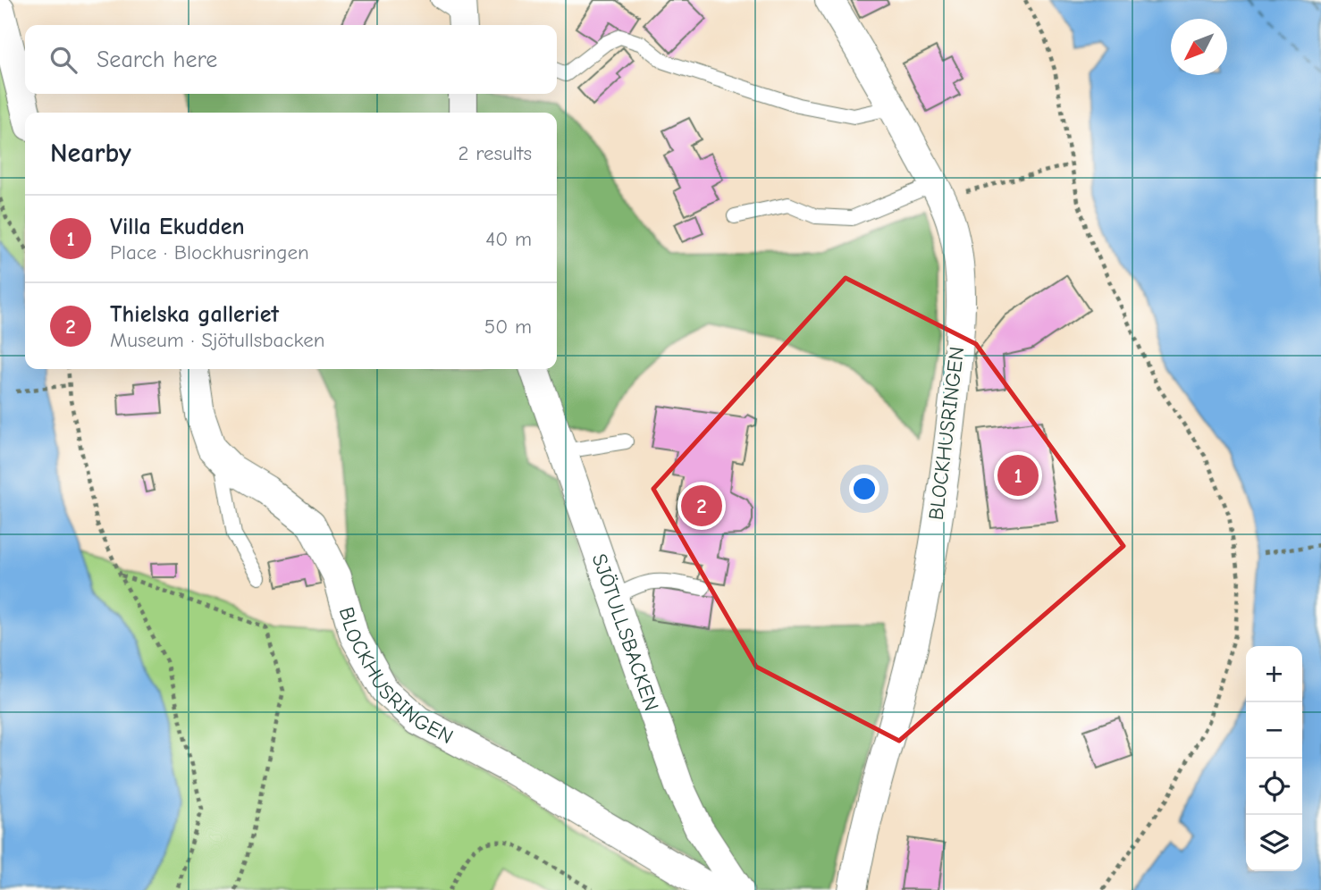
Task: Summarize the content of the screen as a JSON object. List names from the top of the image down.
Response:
{
  "streets": {
    "street": ["BLOCKHUSRINGEN", "SJÖTULLSBACKEN"]
  },
  "north": "bottom left",
  "page": {
    "search": "Search here",
    "heading": ["Nearby", "2 results"],
    "list": [
      {
        "mark": "1",
        "name": "Villa Ekudden",
        "note": "Place · Blockhusringen",
        "value": "40 m"
      },
      {
        "mark": "2",
        "name": "Thielska galleriet",
        "note": "Museum · Sjötullsbacken",
        "value": "50 m"
      }
    ],
    "pins": ["1", "2"],
    "map_buttons": ["+", "−"]
  }
}
